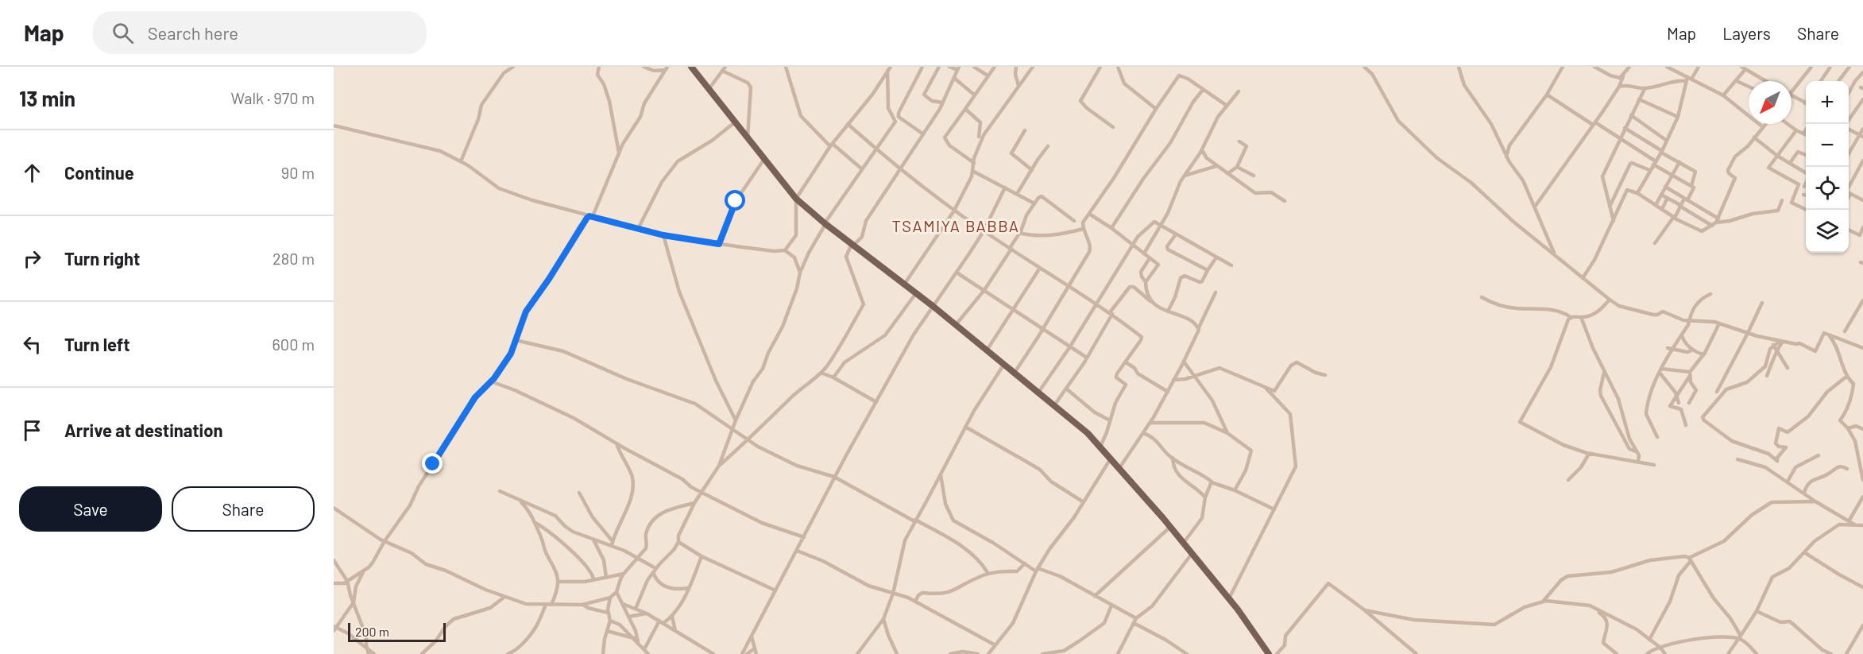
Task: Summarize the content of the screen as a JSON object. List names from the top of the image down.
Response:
{
  "districts": ["TSAMIYA BABBA"],
  "scale_bar": "200 m",
  "north": "bottom left",
  "page": {
    "header": "Map",
    "search": "Search here",
    "nav": ["Map", "Layers", "Share"],
    "heading": ["13 min", "Walk · 970 m"],
    "map_buttons": ["+", "−"],
    "list": [
      ["Continue", "90 m"],
      ["Turn right", "280 m"],
      ["Turn left", "600 m"],
      "Arrive at destination"
    ],
    "buttons": ["Save", "Share"],
    "scale": "200 m"
  }
}
